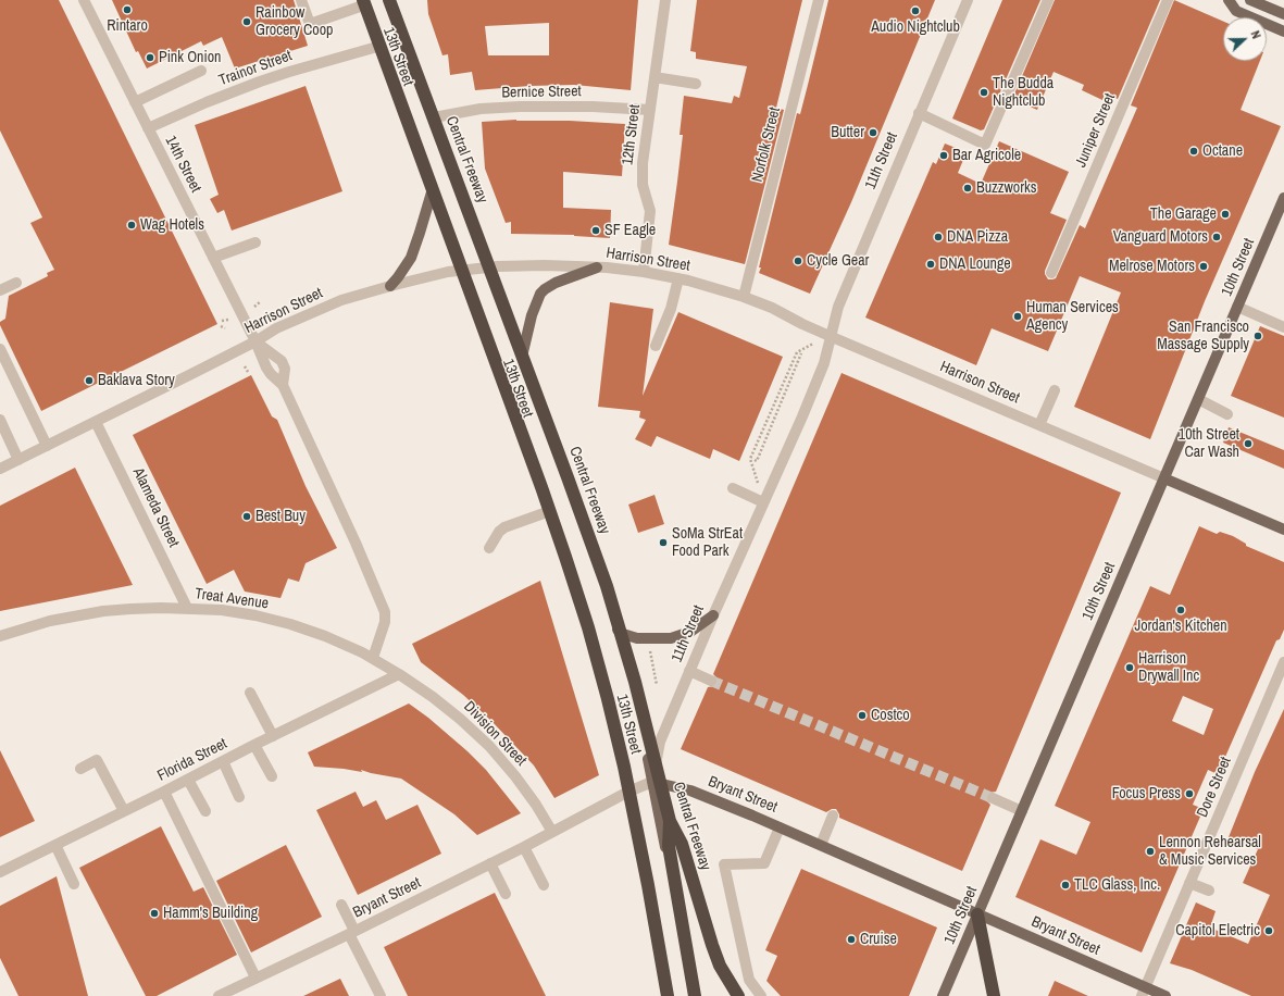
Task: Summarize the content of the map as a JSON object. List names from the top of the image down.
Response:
{
  "streets": {
    "highway": ["Central Freeway"],
    "main road": [
      "13th Street",
      "Harrison Street",
      "10th Street",
      "Bryant Street"
    ],
    "street": [
      "Trainor Street",
      "Bernice Street",
      "Juniper Street",
      "12th Street",
      "Norfolk Street",
      "11th Street",
      "14th Street",
      "Alameda Street",
      "Treat Avenue",
      "Division Street",
      "Florida Street",
      "Dore Street"
    ]
  },
  "crossings": [
    ["13th Street", "Trainor Street"],
    ["13th Street", "Bernice Street"],
    ["13th Street", "Central Freeway"],
    ["13th Street", "11th Street"],
    ["13th Street", "Harrison Street"],
    ["13th Street", "Bryant Street"],
    ["Trainor Street", "14th Street"],
    ["Bernice Street", "12th Street"],
    ["12th Street", "Harrison Street"],
    ["Norfolk Street", "Harrison Street"],
    ["11th Street", "Harrison Street"],
    ["11th Street", "Bryant Street"],
    ["14th Street", "Harrison Street"],
    ["Harrison Street", "10th Street"],
    ["Harrison Street", "Alameda Street"],
    ["10th Street", "Bryant Street"],
    ["Alameda Street", "Treat Avenue"],
    ["Treat Avenue", "Division Street"],
    ["Treat Avenue", "Florida Street"],
    ["Division Street", "Florida Street"],
    ["Division Street", "Bryant Street"],
    ["Dore Street", "Bryant Street"]
  ],
  "places": [
    "Rintaro",
    "Audio Nightclub",
    "Rainbow Grocery Coop",
    "Pink Onion",
    "The Budda Nightclub",
    "Butter",
    "Octane",
    "Bar Agricole",
    "Buzzworks",
    "The Garage",
    "Wag Hotels",
    "SF Eagle",
    "DNA Pizza",
    "Vanguard Motors",
    "Cycle Gear",
    "DNA Lounge",
    "Melrose Motors",
    "Human Services Agency",
    "San Francisco Massage Supply",
    "Baklava Story",
    "10th Street Car Wash",
    "Best Buy",
    "SoMa StrEat Food Park",
    "Jordan's Kitchen",
    "Harrison Drywall Inc",
    "Costco",
    "Focus Press",
    "Lennon Rehearsal & Music Services",
    "TLC Glass, Inc.",
    "Hamm's Building",
    "Capitol Electric",
    "Cruise"
  ],
  "north": "right"
}
